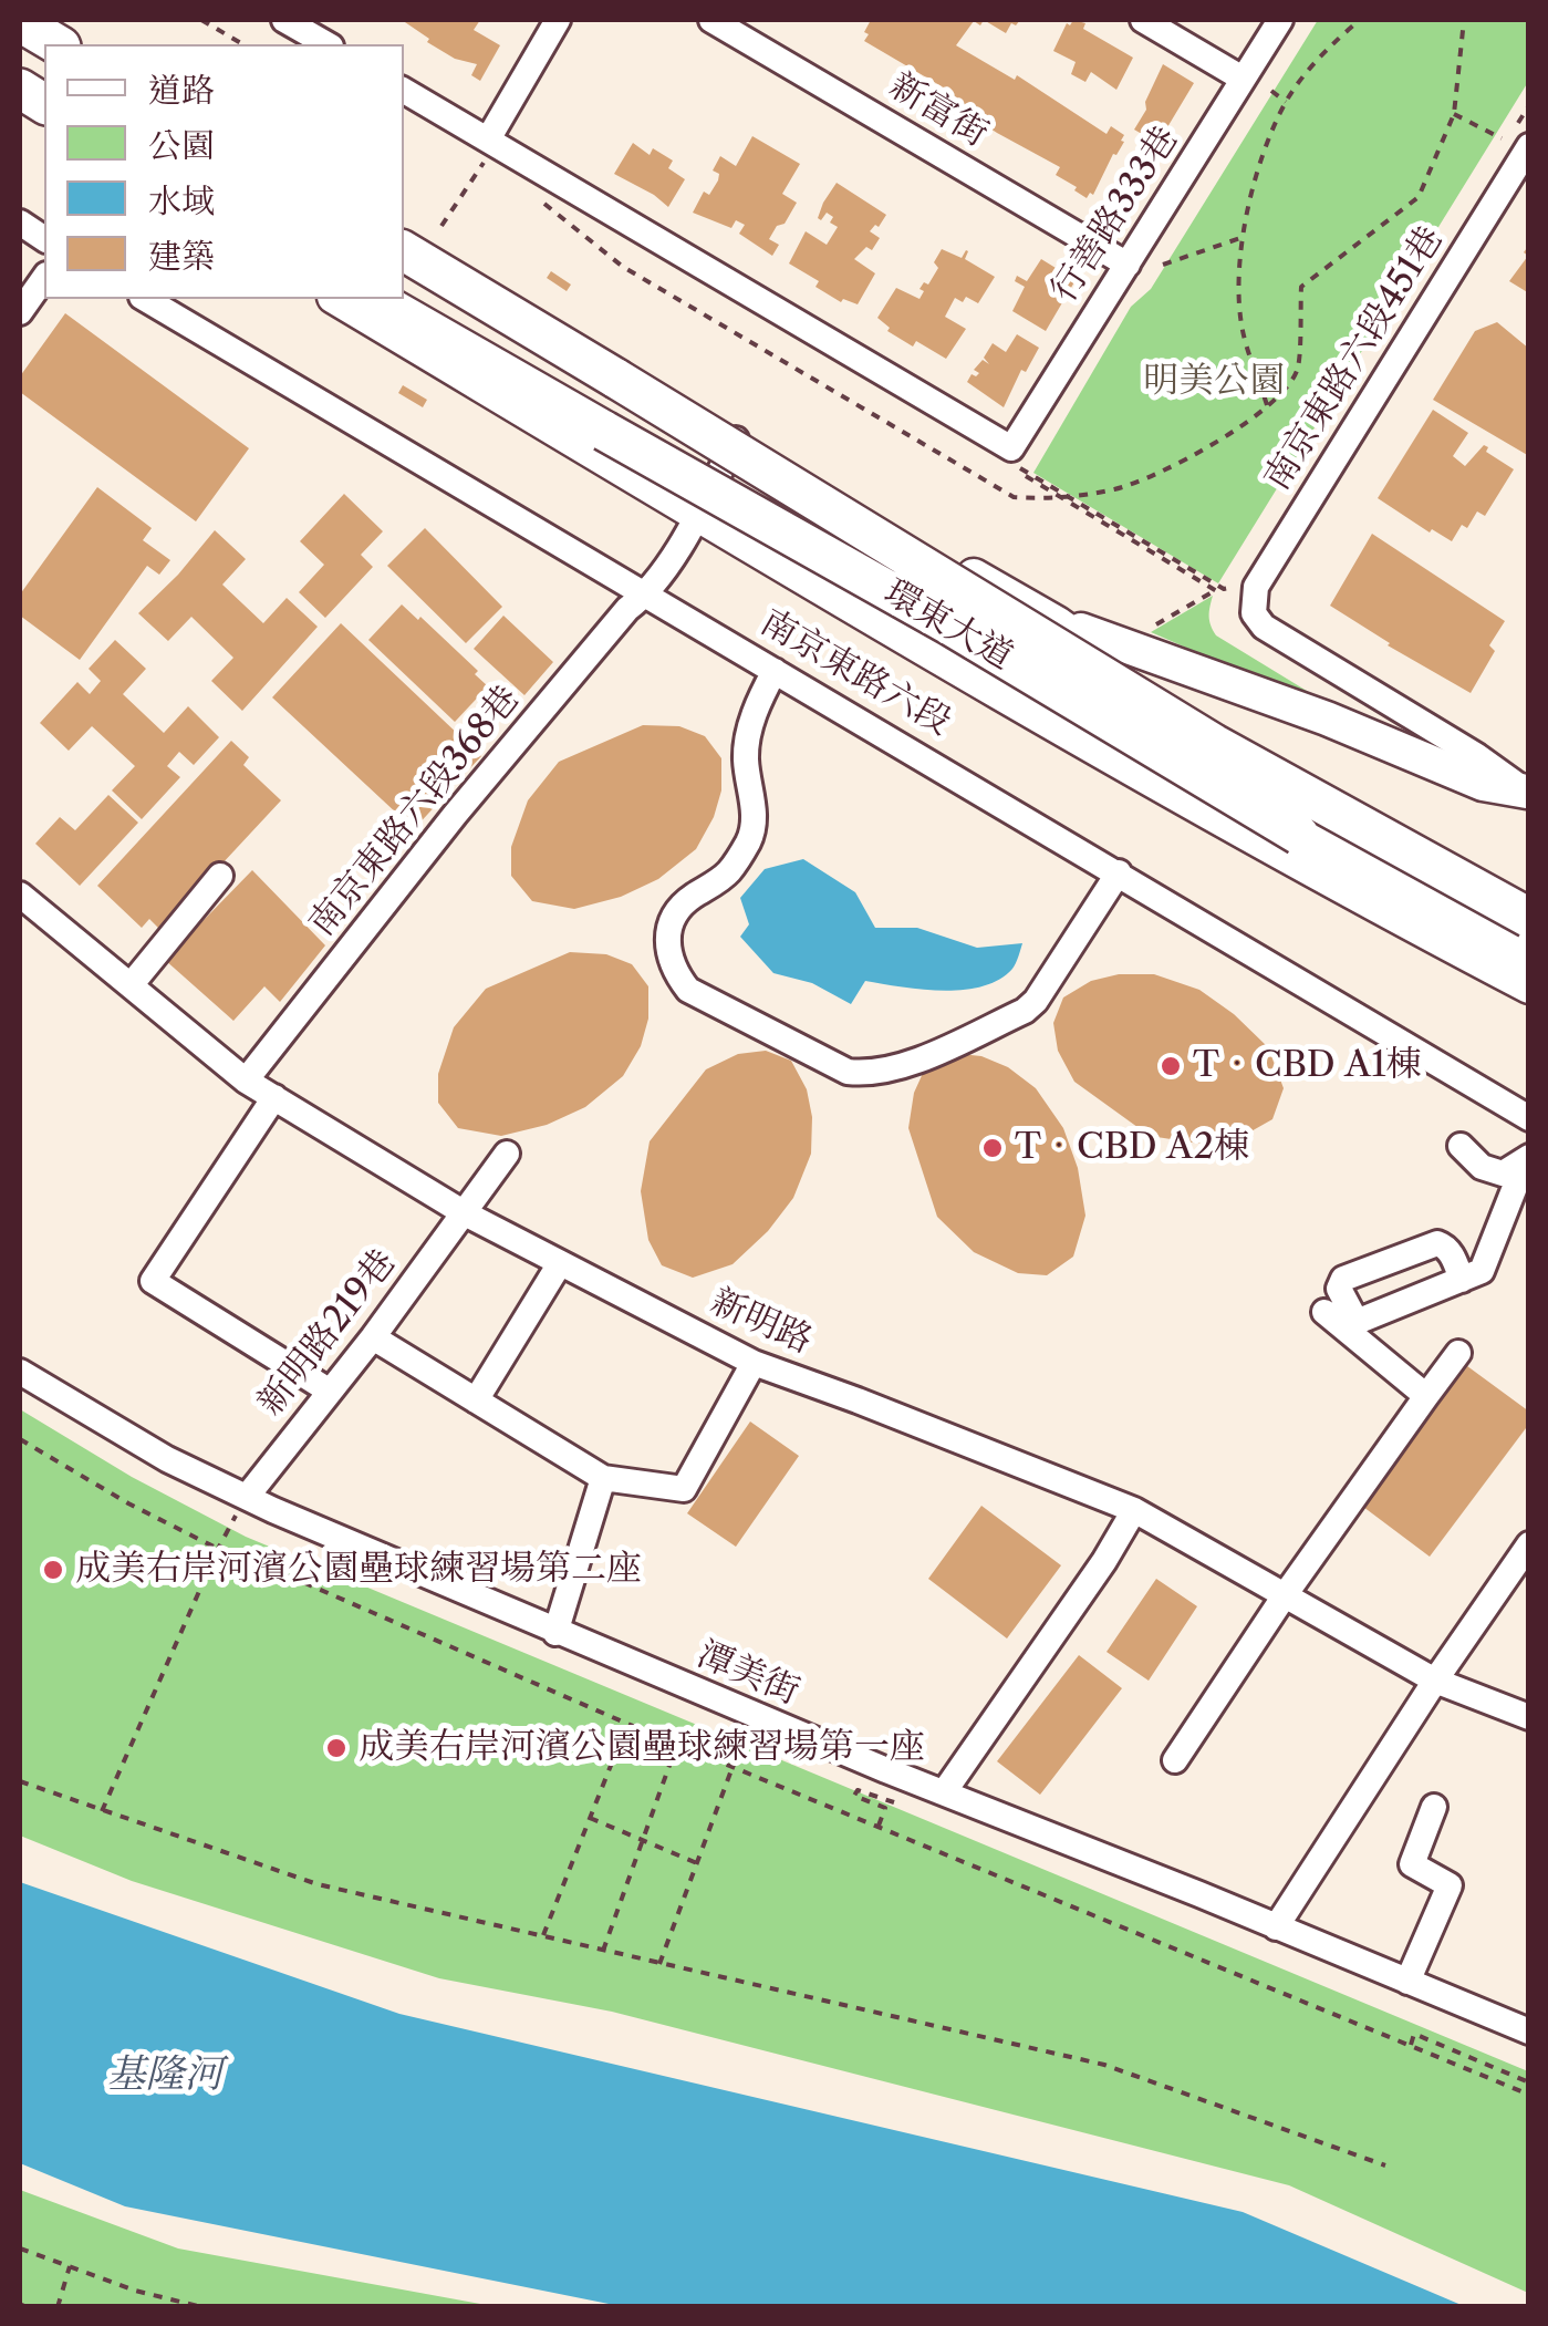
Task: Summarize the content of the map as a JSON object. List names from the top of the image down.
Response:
{
  "streets": {
    "highway": ["環東大道"],
    "main road": ["南京東路六段"],
    "street": [
      "新富街",
      "行善路333巷",
      "南京東路六段451巷",
      "南京東路六段368巷",
      "新明路",
      "新明路219巷",
      "潭美街"
    ]
  },
  "crossings": [
    ["新富街", "行善路333巷"],
    ["南京東路六段", "南京東路六段368巷"],
    ["南京東路六段368巷", "新明路"],
    ["新明路", "新明路219巷"],
    ["新明路219巷", "潭美街"]
  ],
  "water": ["基隆河"],
  "parks": ["明美公園"],
  "places": [
    "T．CBD A1棟",
    "T．CBD A2棟",
    "成美右岸河濱公園壘球練習場第二座",
    "成美右岸河濱公園壘球練習場第一座"
  ],
  "legend": [
    "道路",
    "公園",
    "水域",
    "建築"
  ]
}
